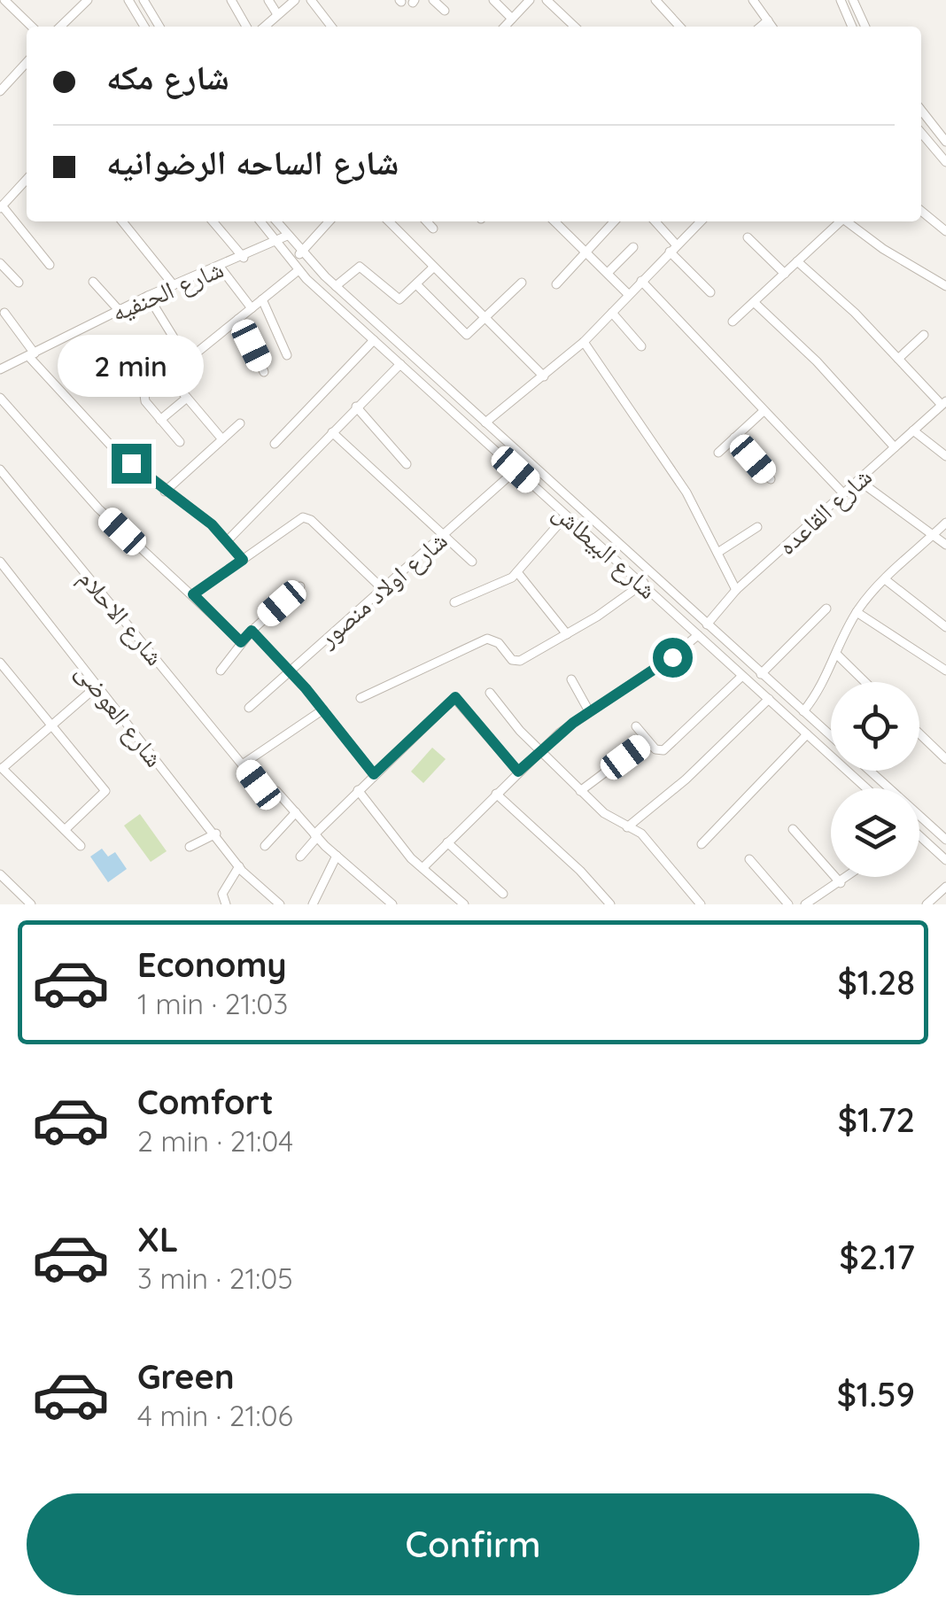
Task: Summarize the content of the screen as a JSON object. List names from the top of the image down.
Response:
{
  "streets": {
    "street": [
      "شارع الحنفيه",
      "شارع القاعده",
      "شارع البيطاش",
      "شارع اولاد منصور",
      "شارع الاحلام",
      "شارع العوضى"
    ]
  },
  "crossings": [
    ["شارع الحنفيه", "شارع البيطاش"],
    ["شارع القاعده", "شارع البيطاش"],
    ["شارع البيطاش", "شارع اولاد منصور"]
  ],
  "page": {
    "banner": ["شارع مكه", "شارع الساحه الرضوانيه"],
    "bubble": "2 min",
    "list": [
      {
        "name": "Economy",
        "note": "1 min · 21:03",
        "value": "$1.28"
      },
      {
        "name": "Comfort",
        "note": "2 min · 21:04",
        "value": "$1.72"
      },
      {
        "name": "XL",
        "note": "3 min · 21:05",
        "value": "$2.17"
      },
      {
        "name": "Green",
        "note": "4 min · 21:06",
        "value": "$1.59"
      }
    ],
    "buttons": "Confirm"
  }
}
